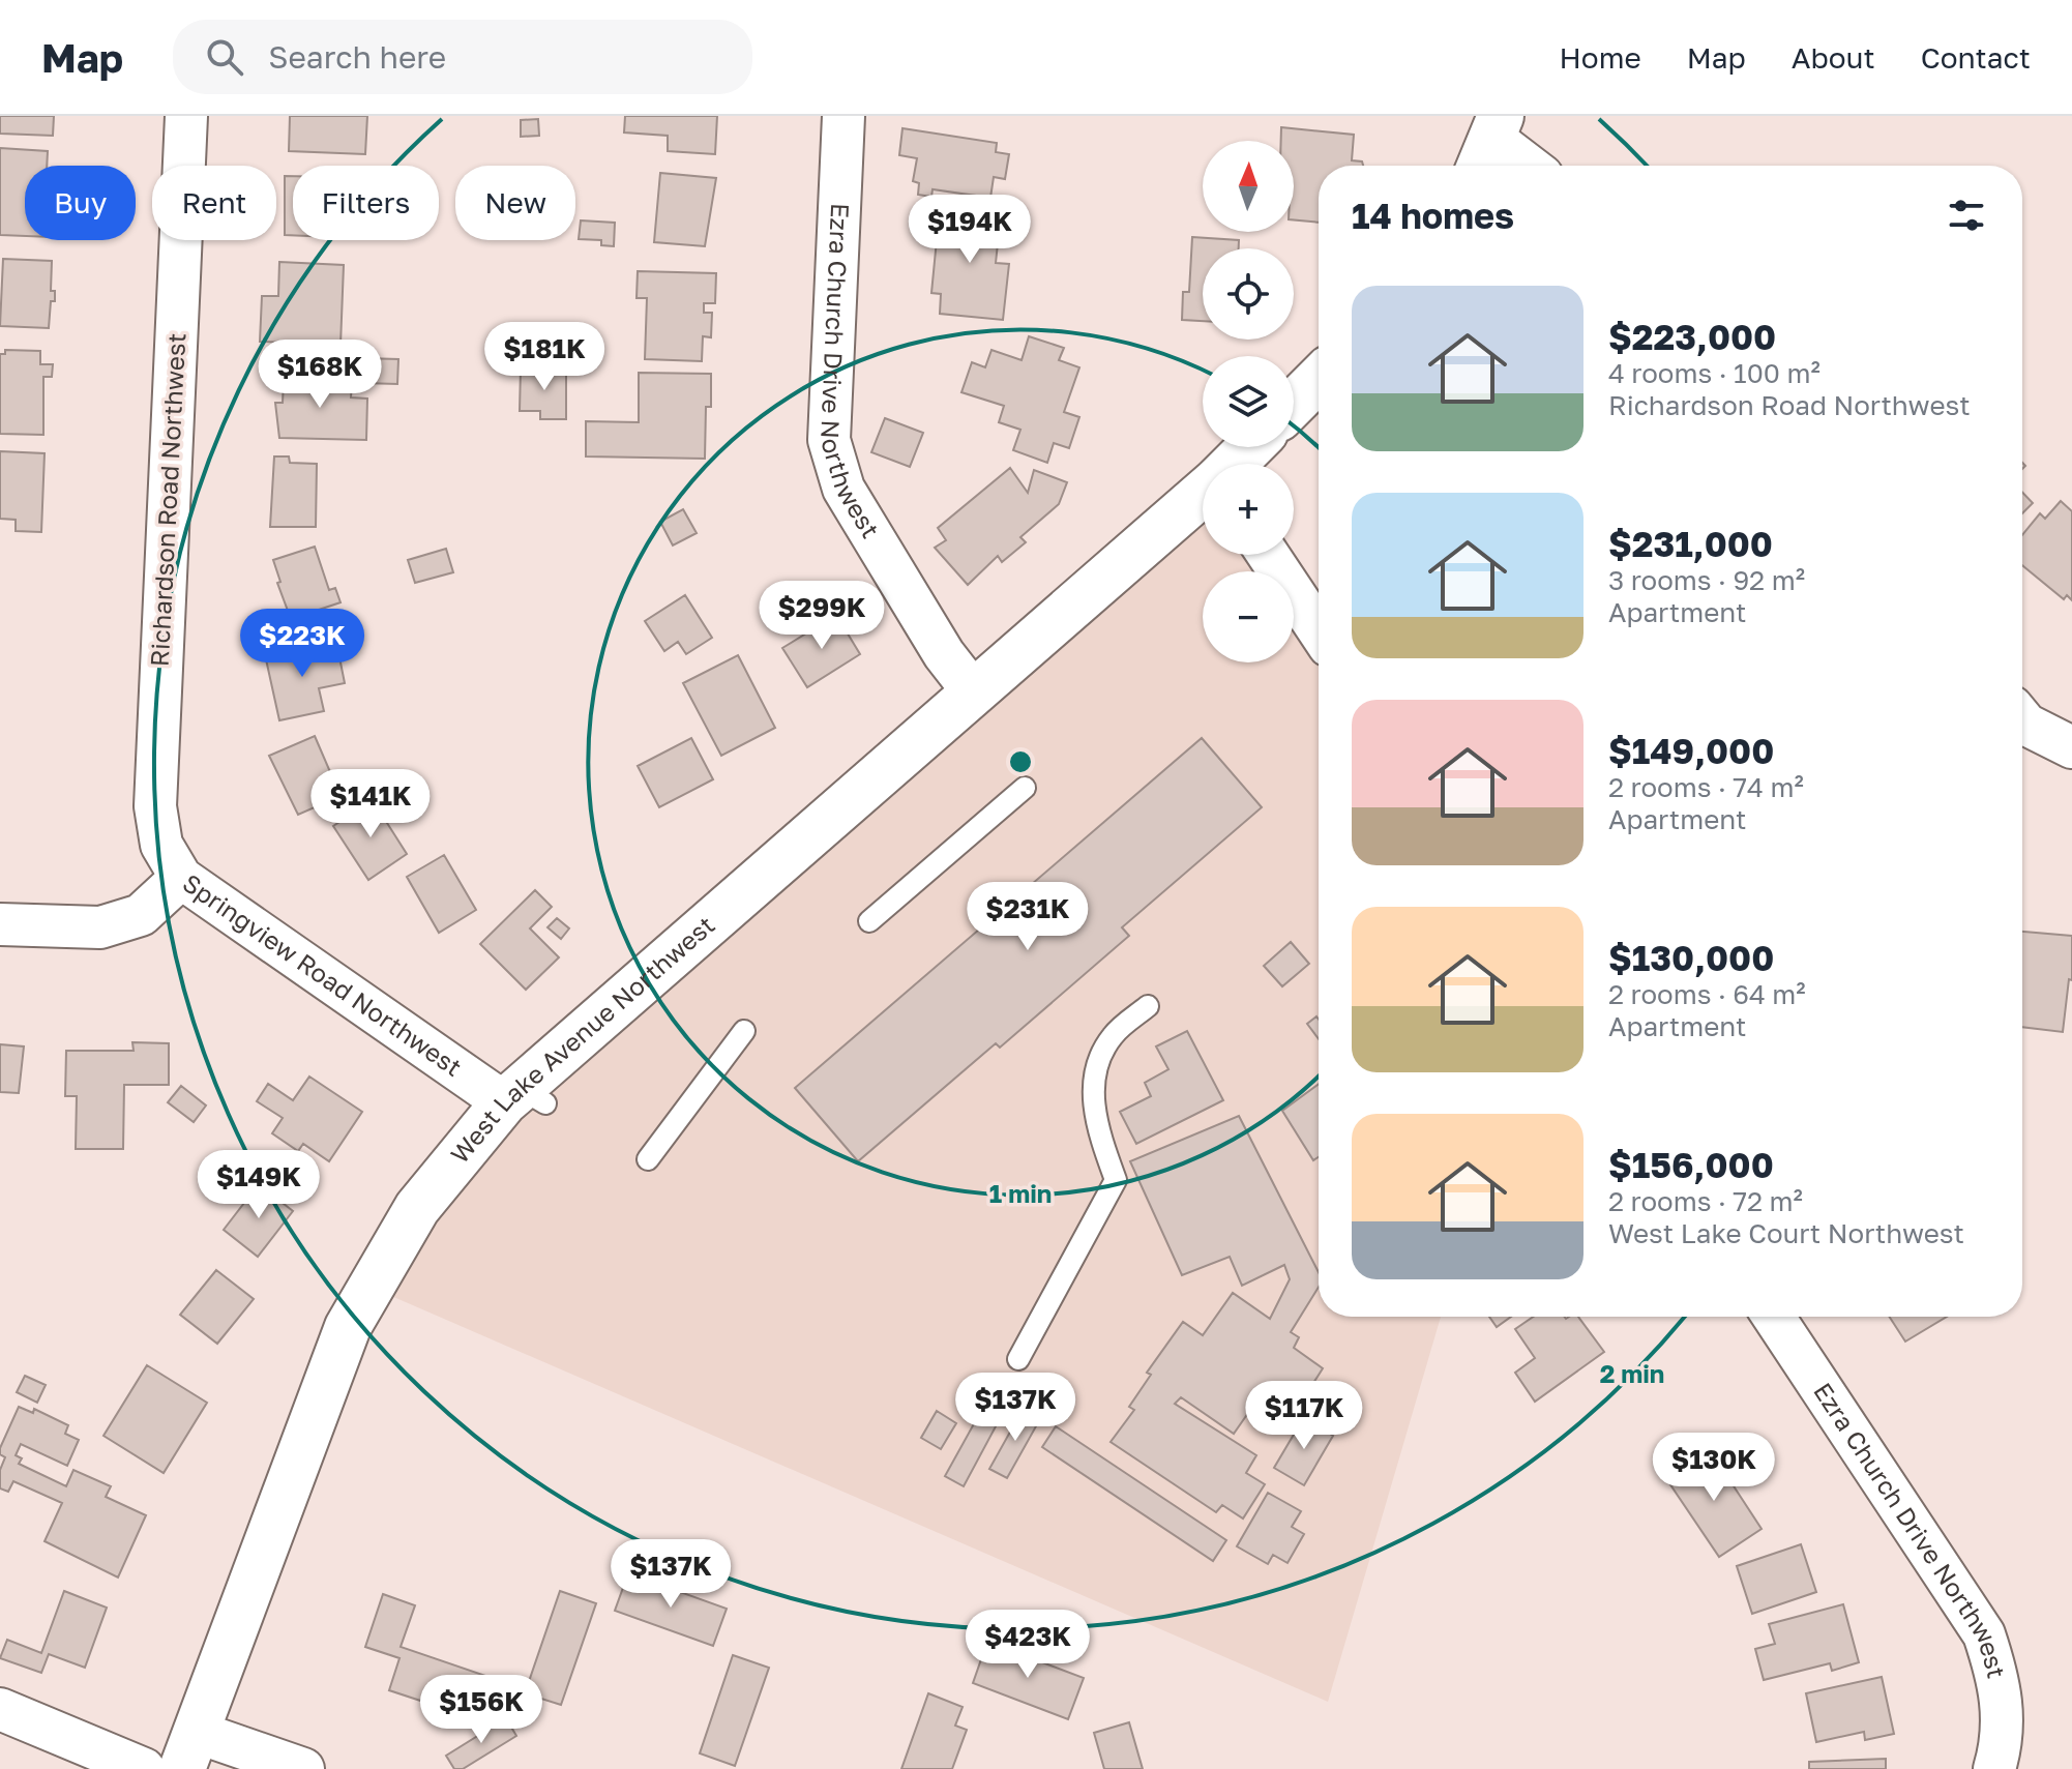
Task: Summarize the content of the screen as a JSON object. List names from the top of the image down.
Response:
{
  "streets": {
    "street": [
      "Ezra Church Drive Northwest",
      "Richardson Road Northwest",
      "Springview Road Northwest",
      "West Lake Avenue Northwest"
    ]
  },
  "crossings": [
    ["Ezra Church Drive Northwest", "West Lake Avenue Northwest"],
    ["Richardson Road Northwest", "Springview Road Northwest"],
    ["Springview Road Northwest", "West Lake Avenue Northwest"]
  ],
  "north": "top",
  "page": {
    "header": "Map",
    "search": "Search here",
    "nav": [
      "Home",
      "Map",
      "About",
      "Contact"
    ],
    "map_buttons": ["+", "−"],
    "chip": [
      "Buy",
      "Rent",
      "Filters",
      "New"
    ],
    "heading": "14 homes",
    "price": [
      "$194K",
      "$181K",
      "$168K",
      "$299K",
      "$223K",
      "$141K",
      "$231K",
      "$149K",
      "$137K",
      "$117K",
      "$130K",
      "$137K",
      "$423K",
      "$156K"
    ],
    "list": [
      {
        "name": "$223,000",
        "note": "4 rooms · 100 m² · Richardson Road Northwest"
      },
      {
        "name": "$231,000",
        "note": "3 rooms · 92 m² · Apartment"
      },
      {
        "name": "$149,000",
        "note": "2 rooms · 74 m² · Apartment"
      },
      {
        "name": "$130,000",
        "note": "2 rooms · 64 m² · Apartment"
      },
      {
        "name": "$156,000",
        "note": "2 rooms · 72 m² · West Lake Court Northwest"
      }
    ]
  },
  "rings": ["1 min", "2 min"]
}
